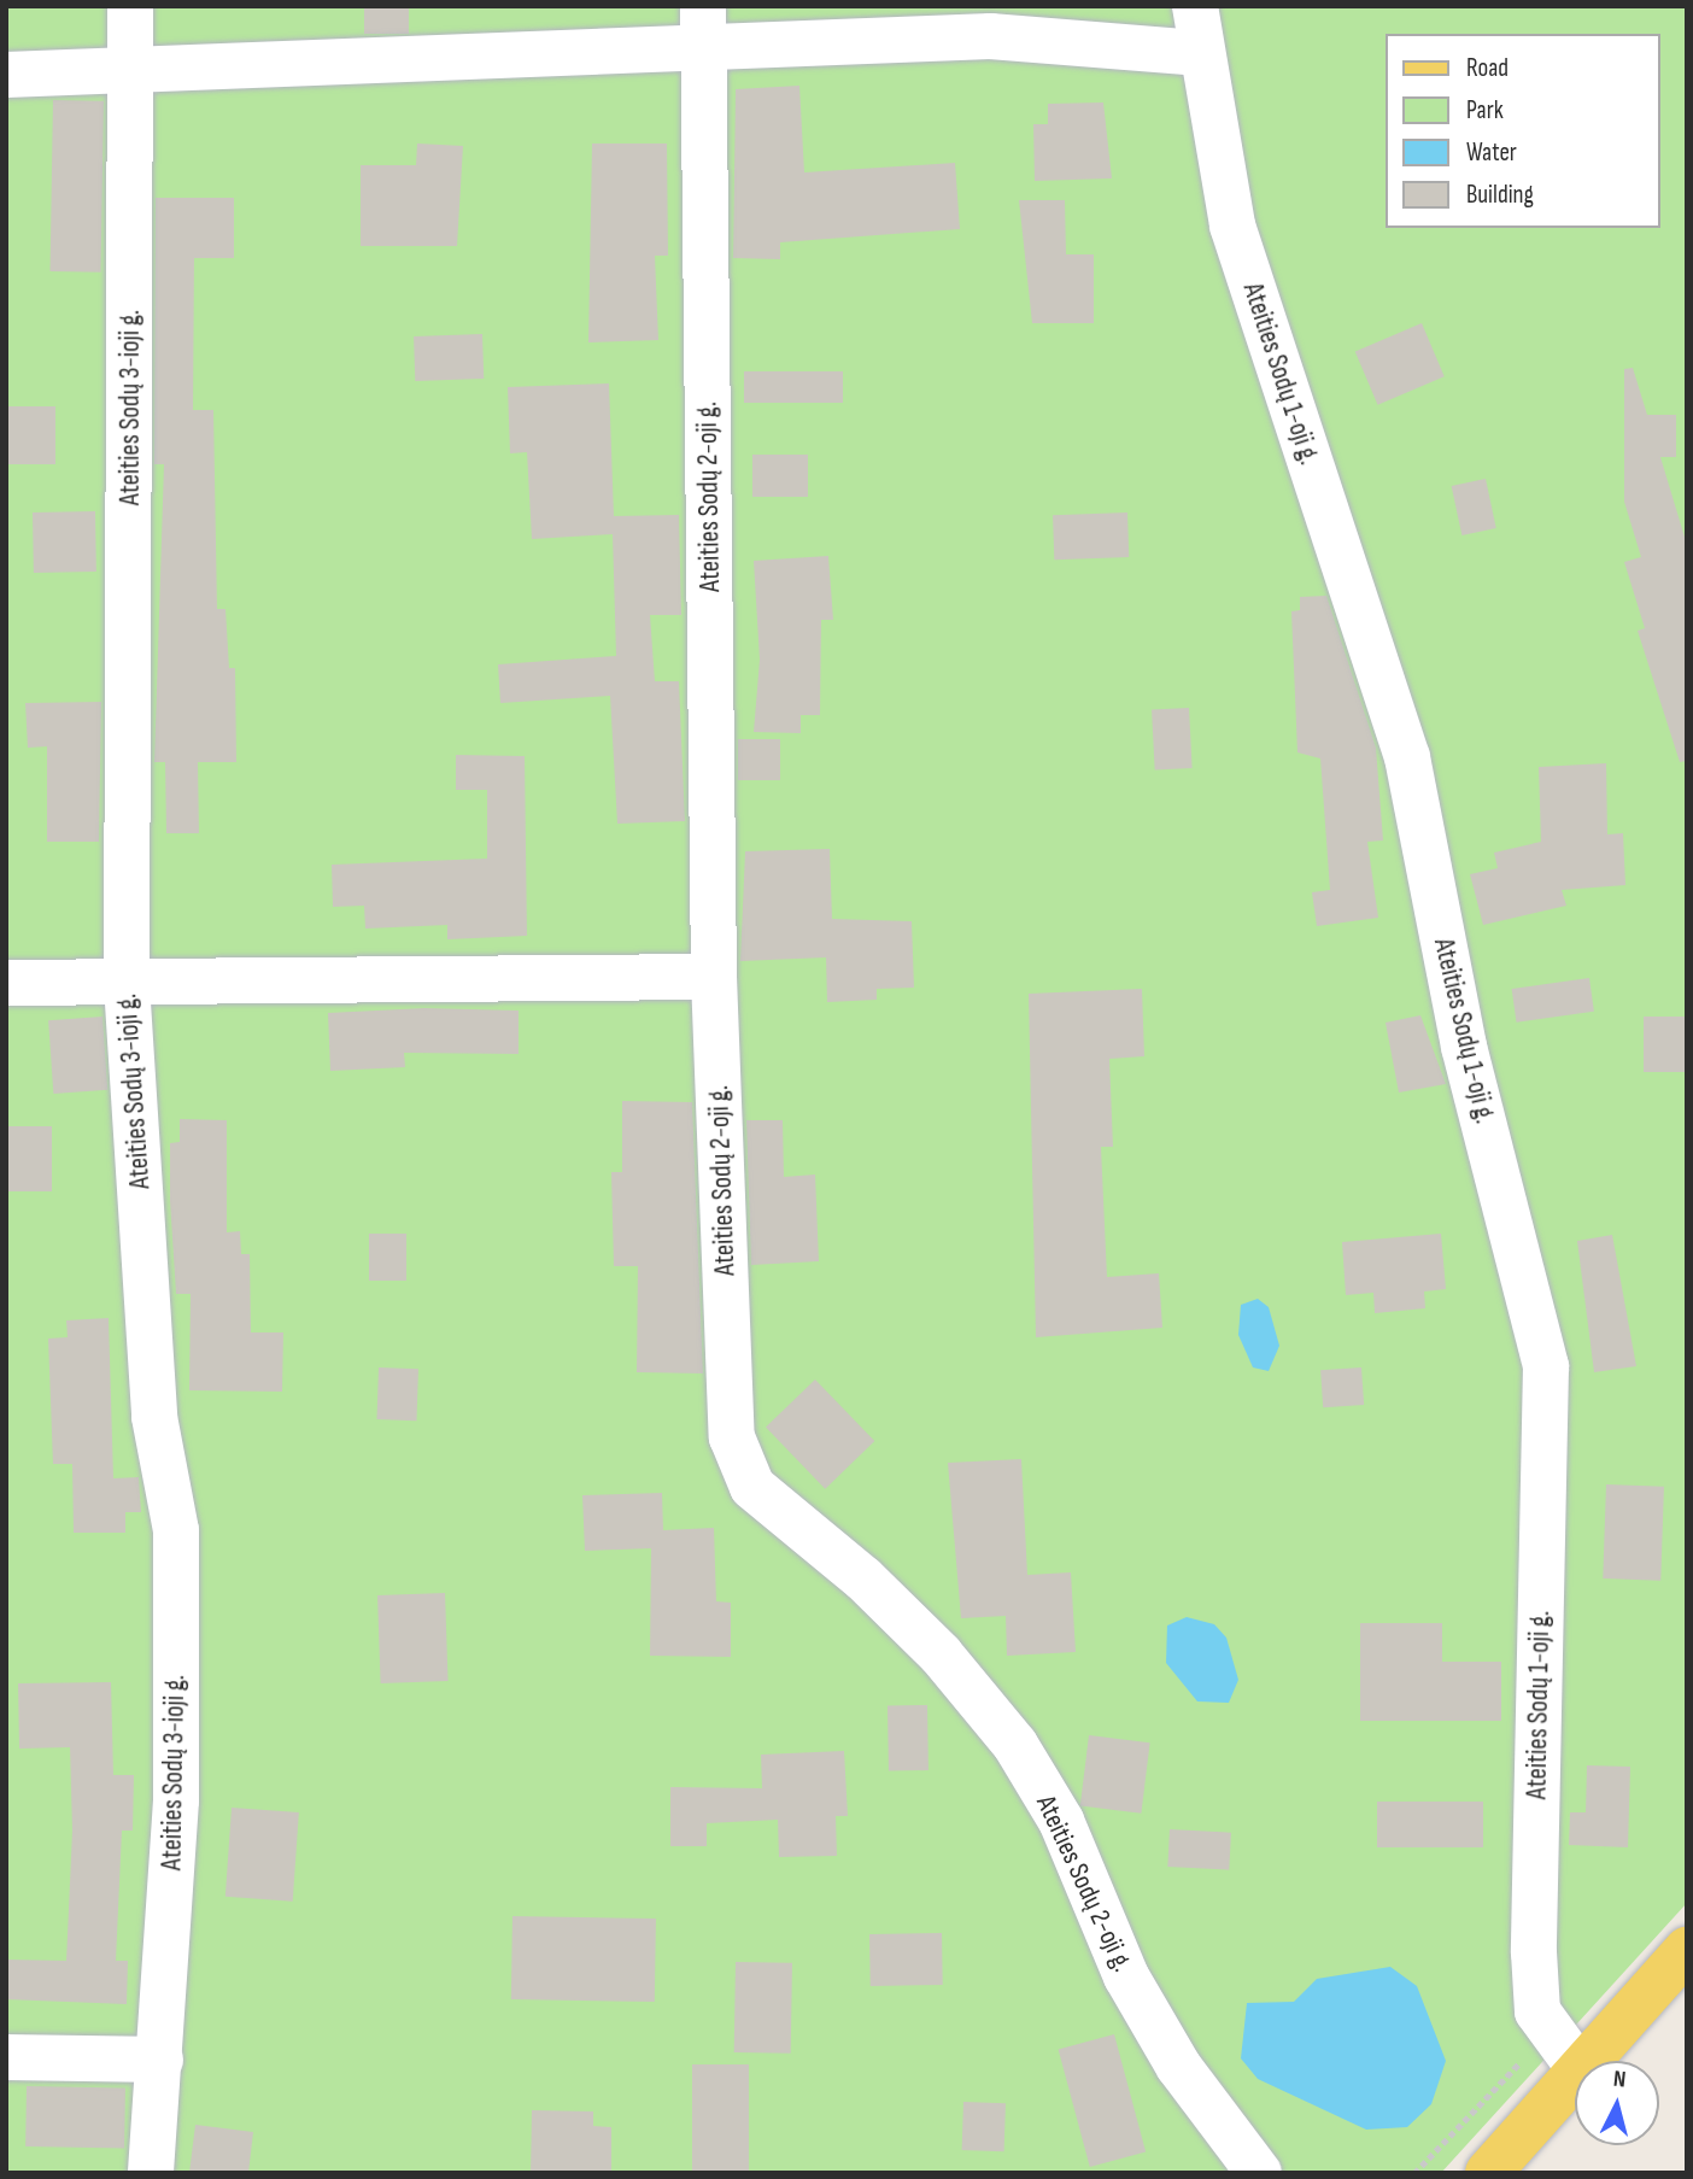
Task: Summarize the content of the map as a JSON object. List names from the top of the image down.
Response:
{
  "streets": {
    "street": ["Ateities Sodų 1-oji g.", "Ateities Sodų 3-ioji g.", "Ateities Sodų 2-oji g."]
  },
  "legend": [
    "Road",
    "Park",
    "Water",
    "Building"
  ],
  "north": "top"
}
